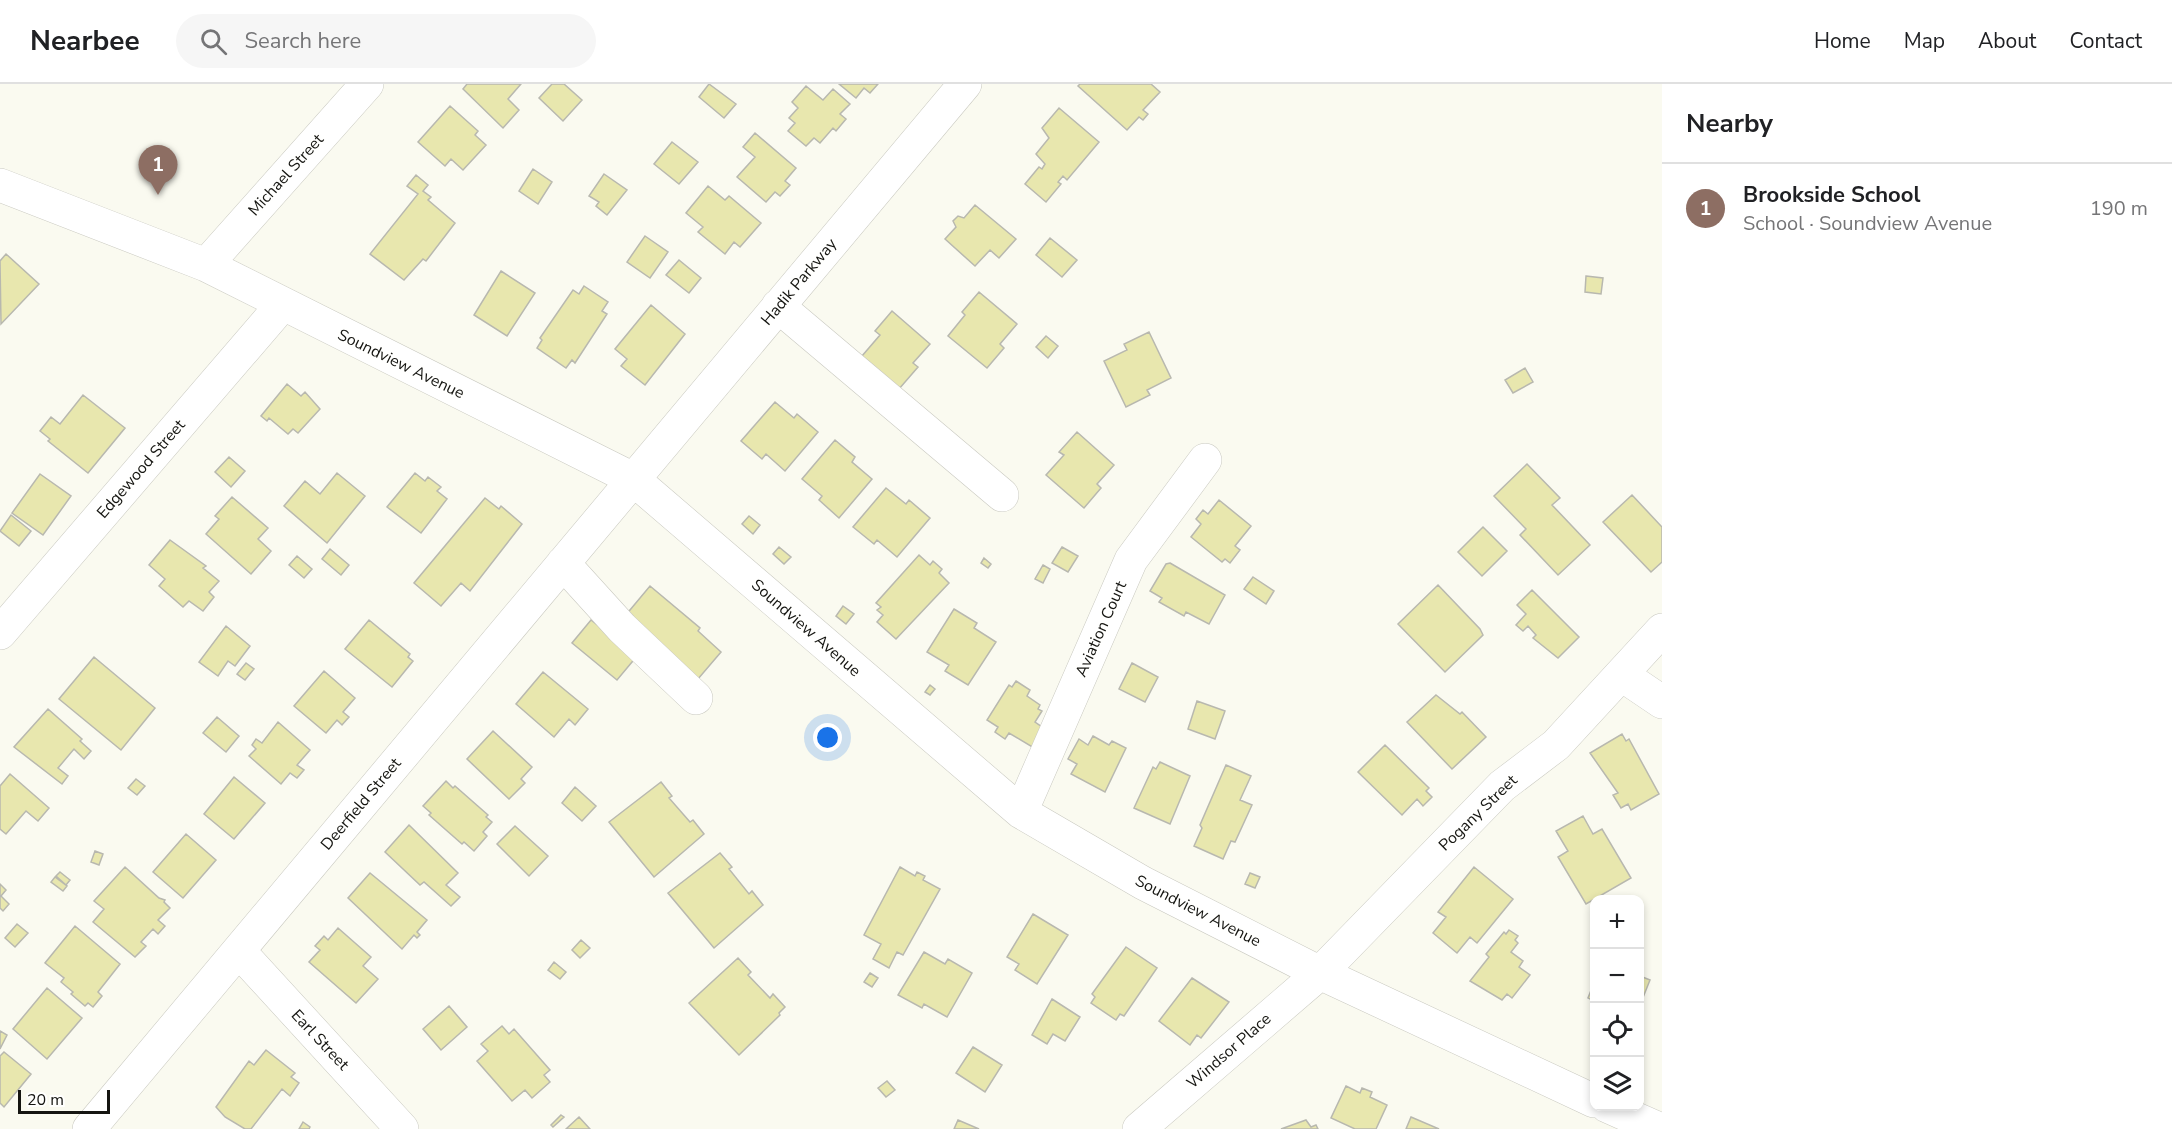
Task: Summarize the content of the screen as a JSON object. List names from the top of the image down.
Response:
{
  "streets": {
    "street": [
      "Michael Street",
      "Hadik Parkway",
      "Soundview Avenue",
      "Edgewood Street",
      "Aviation Court",
      "Deerfield Street",
      "Pogany Street",
      "Earl Street",
      "Windsor Place"
    ]
  },
  "crossings": [
    ["Michael Street", "Soundview Avenue"],
    ["Hadik Parkway", "Soundview Avenue"],
    ["Hadik Parkway", "Deerfield Street"],
    ["Soundview Avenue", "Edgewood Street"],
    ["Soundview Avenue", "Aviation Court"],
    ["Soundview Avenue", "Deerfield Street"],
    ["Soundview Avenue", "Pogany Street"],
    ["Soundview Avenue", "Windsor Place"],
    ["Deerfield Street", "Earl Street"],
    ["Pogany Street", "Windsor Place"]
  ],
  "scale_bar": "20 m",
  "page": {
    "header": "Nearbee",
    "search": "Search here",
    "nav": [
      "Home",
      "Map",
      "About",
      "Contact"
    ],
    "heading": "Nearby",
    "pins": "1",
    "list": [
      {
        "mark": "1",
        "name": "Brookside School",
        "note": "School · Soundview Avenue",
        "value": "190 m"
      }
    ],
    "map_buttons": ["+", "−"],
    "scale": "20 m"
  }
}
